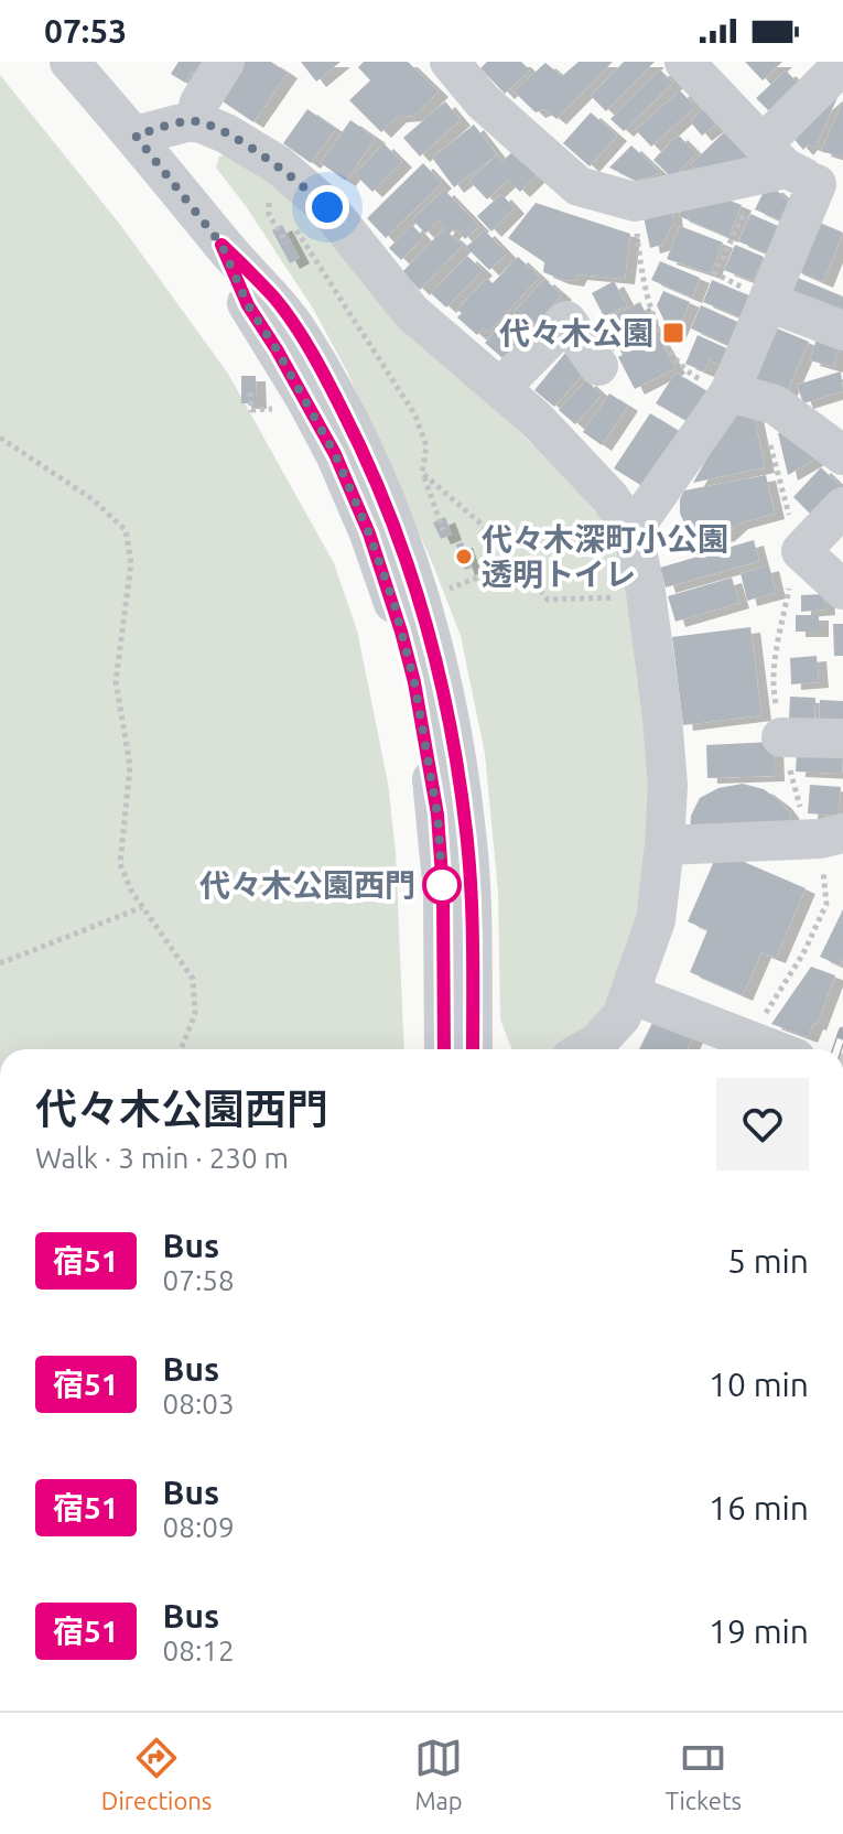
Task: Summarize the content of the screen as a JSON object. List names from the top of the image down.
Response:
{
  "places": {
    "transit": ["代々木公園"],
    "other": ["代々木深町小公園 透明トイレ", "代々木公園西門"]
  },
  "lines": ["bus line 宿51"],
  "page": {
    "status": "07:53",
    "heading": ["代々木公園西門", "Walk · 3 min · 230 m"],
    "list": [
      {
        "mark": "宿51",
        "name": "Bus",
        "note": "07:58",
        "value": "5 min"
      },
      {
        "mark": "宿51",
        "name": "Bus",
        "note": "08:03",
        "value": "10 min"
      },
      {
        "mark": "宿51",
        "name": "Bus",
        "note": "08:09",
        "value": "16 min"
      },
      {
        "mark": "宿51",
        "name": "Bus",
        "note": "08:12",
        "value": "19 min"
      }
    ],
    "tabs": ["Directions", "Map", "Tickets"]
  }
}
